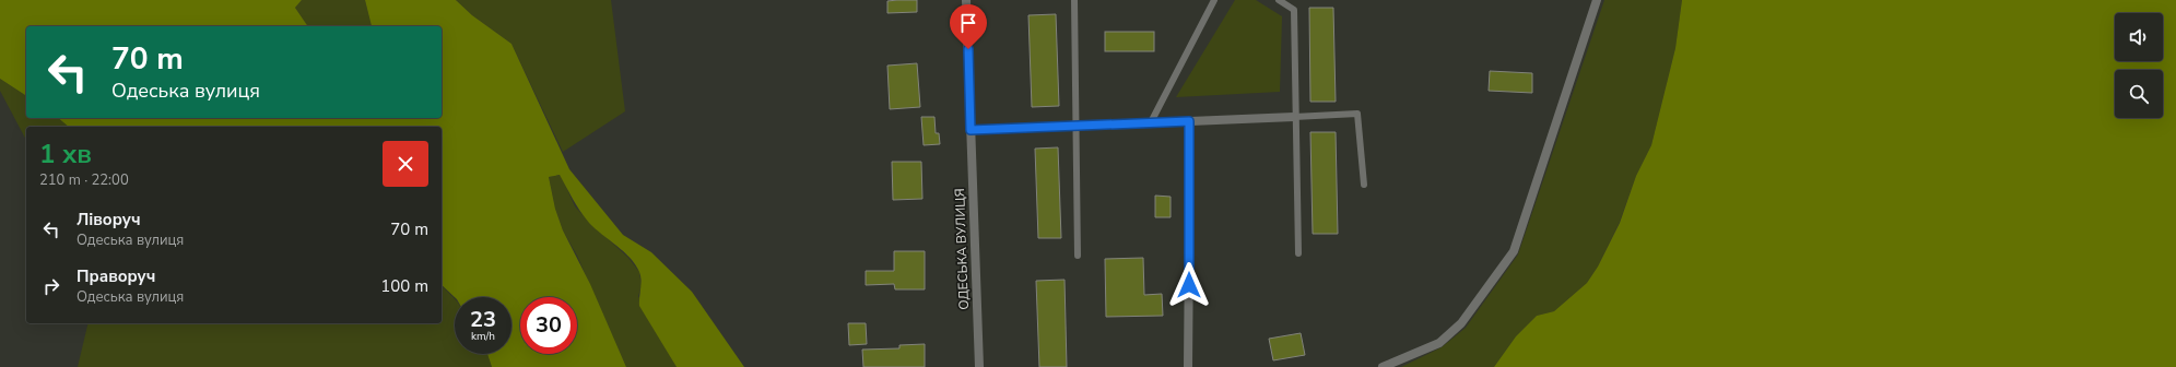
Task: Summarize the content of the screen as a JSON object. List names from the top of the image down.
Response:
{
  "streets": {
    "street": ["ОДЕСЬКА ВУЛИЦЯ"]
  },
  "page": {
    "turn": ["70 m", "Одеська вулиця"],
    "heading": ["1 хв", "210 m · 22:00"],
    "list": [
      {
        "name": "Ліворуч",
        "note": "Одеська вулиця",
        "value": "70 m"
      },
      {
        "name": "Праворуч",
        "note": "Одеська вулиця",
        "value": "100 m"
      }
    ],
    "speed": "23 km/h",
    "limit": "30"
  }
}
